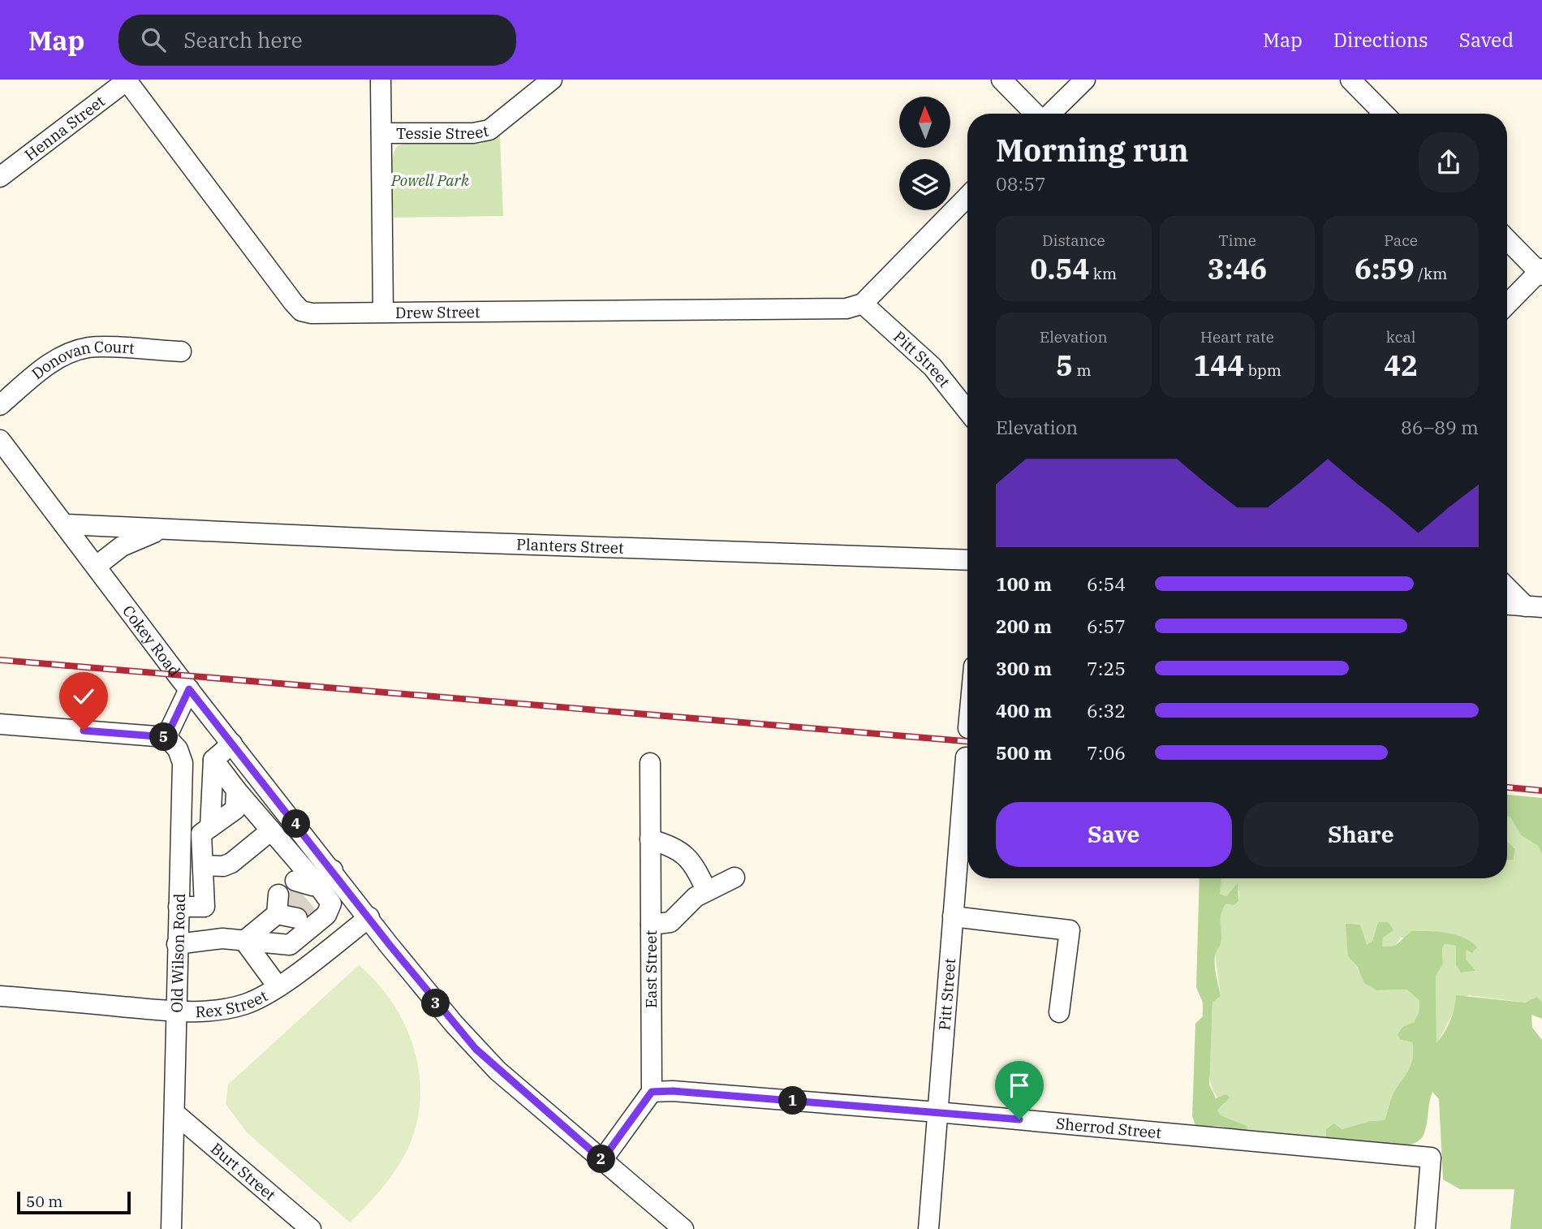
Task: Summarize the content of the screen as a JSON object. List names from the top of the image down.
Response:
{
  "streets": {
    "street": [
      "Henna Street",
      "Tessie Street",
      "Drew Street",
      "Pitt Street",
      "Donovan Court",
      "Planters Street",
      "Cokey Road",
      "Old Wilson Road",
      "East Street",
      "Rex Street",
      "Sherrod Street",
      "Burt Street"
    ]
  },
  "crossings": [
    ["Henna Street", "Drew Street"],
    ["Drew Street", "Pitt Street"],
    ["Pitt Street", "Sherrod Street"],
    ["Planters Street", "Cokey Road"],
    ["Cokey Road", "Rex Street"],
    ["Old Wilson Road", "Rex Street"],
    ["Old Wilson Road", "Burt Street"],
    ["East Street", "Sherrod Street"]
  ],
  "parks": ["Powell Park"],
  "scale_bar": "50 m",
  "north": "top",
  "page": {
    "header": "Map",
    "search": "Search here",
    "nav": ["Map", "Directions", "Saved"],
    "heading": ["Morning run", "08:57"],
    "stats": [
      ["Distance", "0.54 km"],
      ["Time", "3:46"],
      ["Pace", "6:59 /km"],
      ["Elevation", "5 m"],
      ["Heart rate", "144 bpm"],
      ["kcal", "42"]
    ],
    "chart": ["Elevation", "86–89 m"],
    "list": [
      {
        "name": "100 m",
        "note": "6:54"
      },
      {
        "name": "200 m",
        "note": "6:57"
      },
      {
        "name": "300 m",
        "note": "7:25"
      },
      {
        "name": "400 m",
        "note": "6:32"
      },
      {
        "name": "500 m",
        "note": "7:06"
      }
    ],
    "pins": [
      "5",
      "4",
      "3",
      "1",
      "2"
    ],
    "buttons": ["Save", "Share"],
    "scale": "50 m"
  }
}
